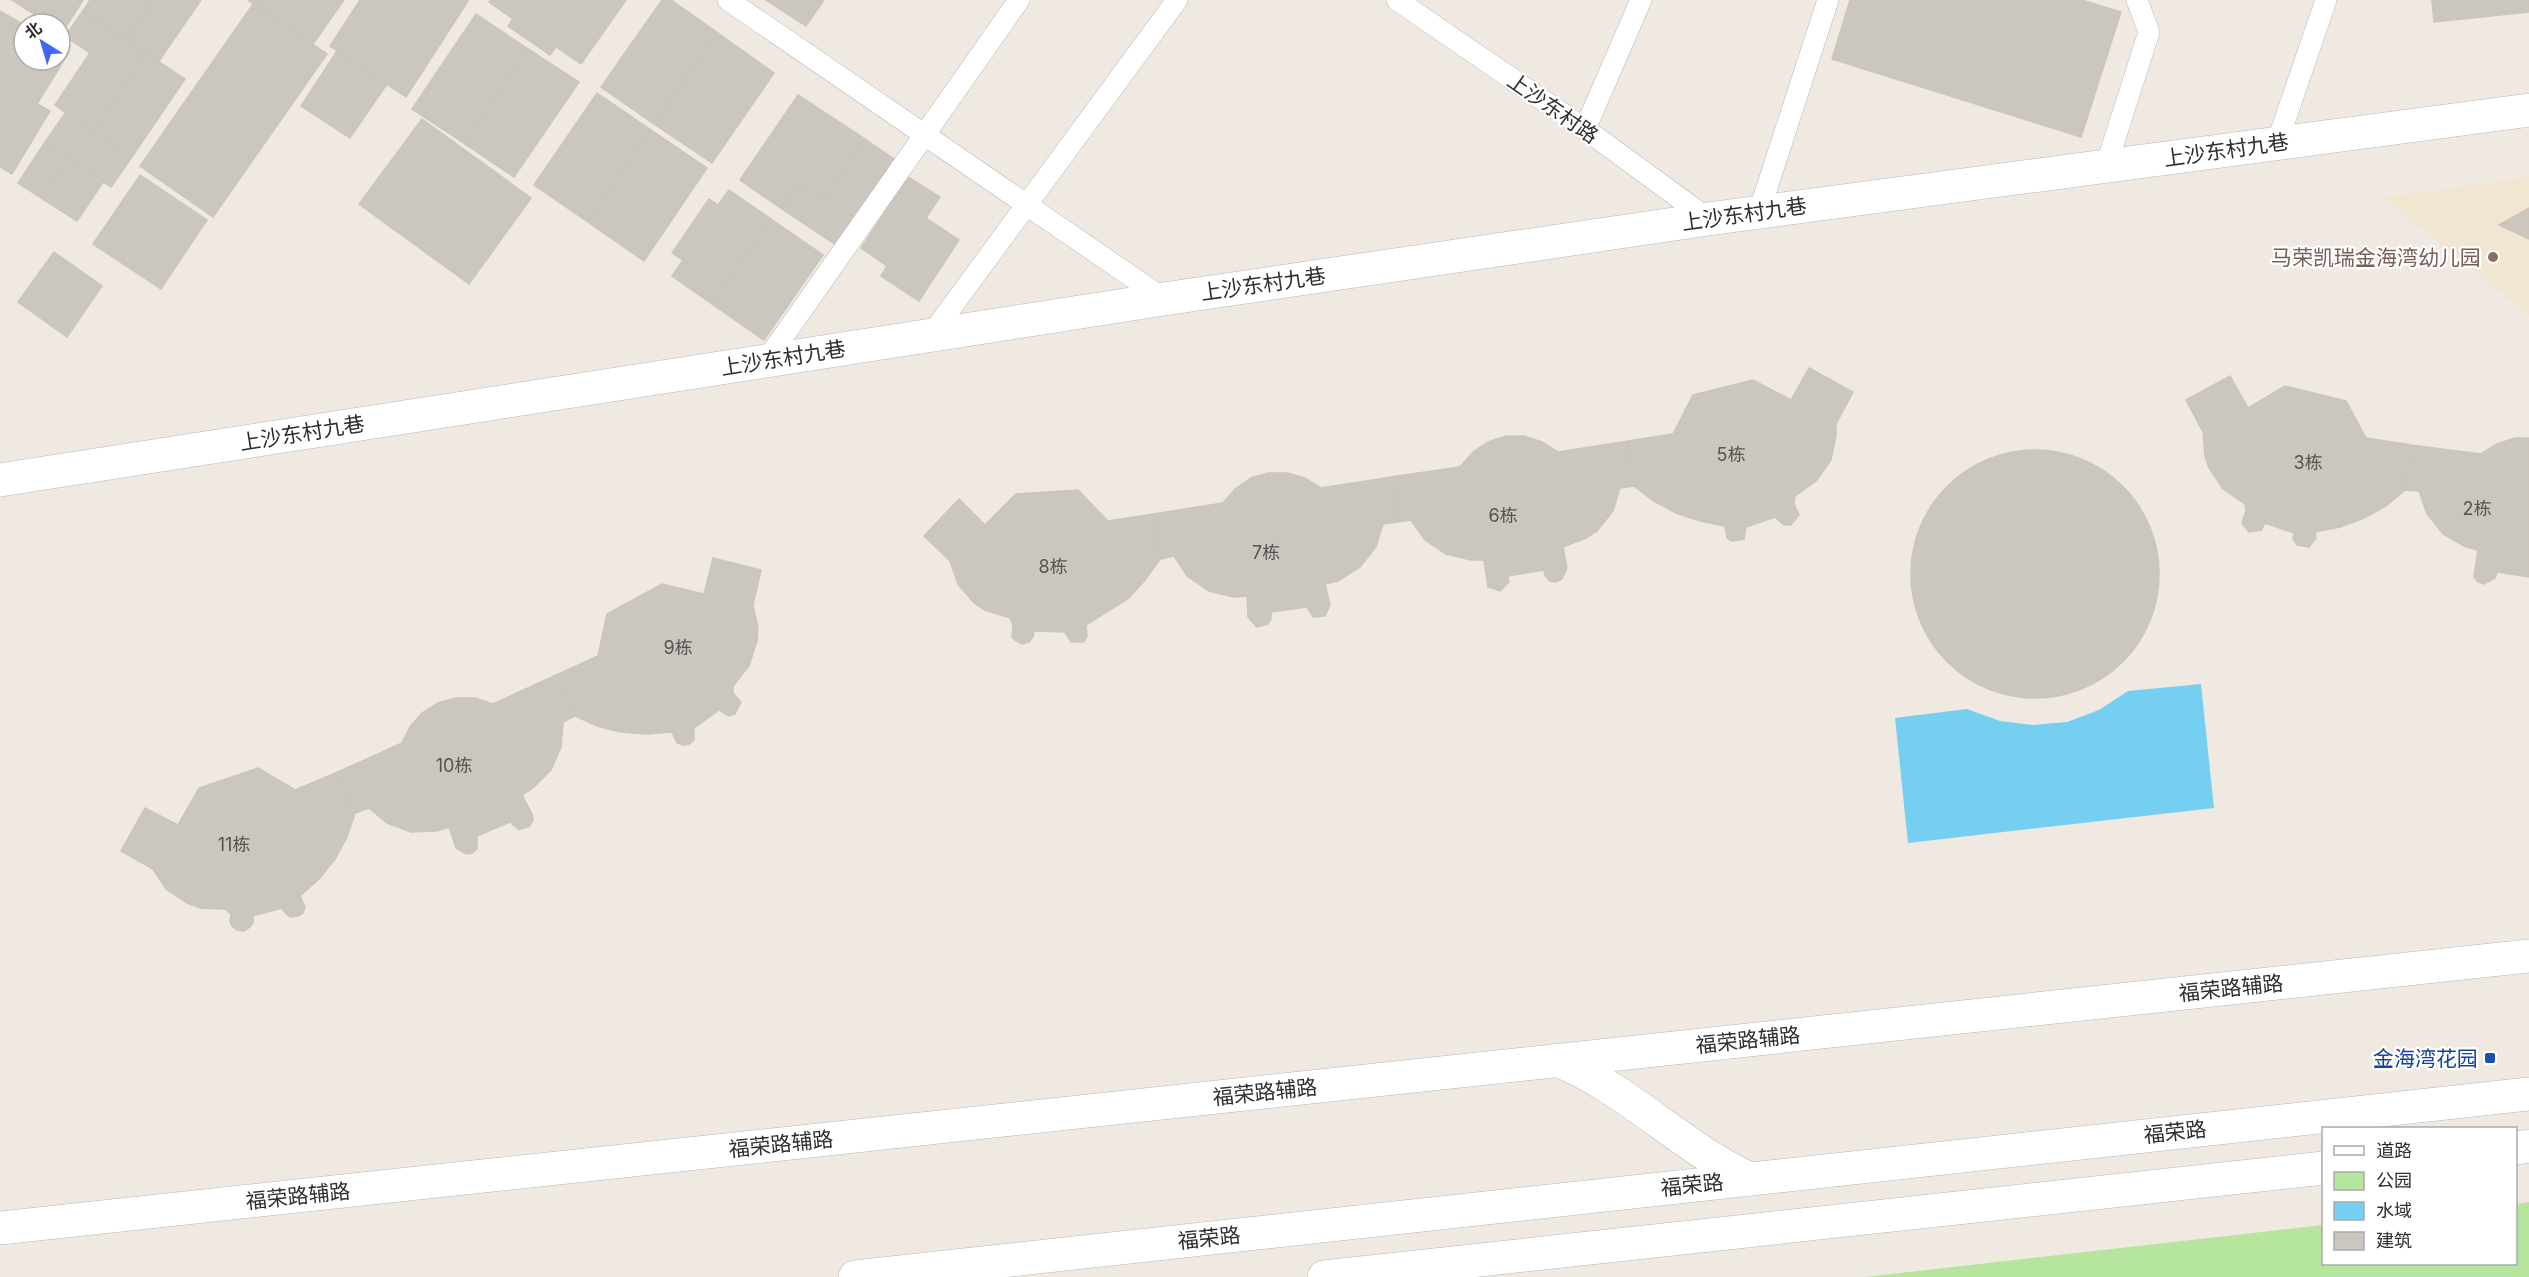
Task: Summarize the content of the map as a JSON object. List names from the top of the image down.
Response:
{
  "streets": {
    "street": ["上沙东村九巷", "福荣路辅路", "福荣路"],
    "lane": ["上沙东村路"]
  },
  "crossings": [
    ["上沙东村路", "上沙东村九巷"]
  ],
  "places": {
    "other": ["马荣凯瑞金海湾幼儿园"],
    "transit": ["金海湾花园"]
  },
  "house_numbers": [
    "5栋",
    "3栋",
    "2栋",
    "6栋",
    "7栋",
    "8栋",
    "9栋",
    "10栋",
    "11栋"
  ],
  "legend": [
    "道路",
    "公园",
    "水域",
    "建筑"
  ],
  "north": "top left"
}
